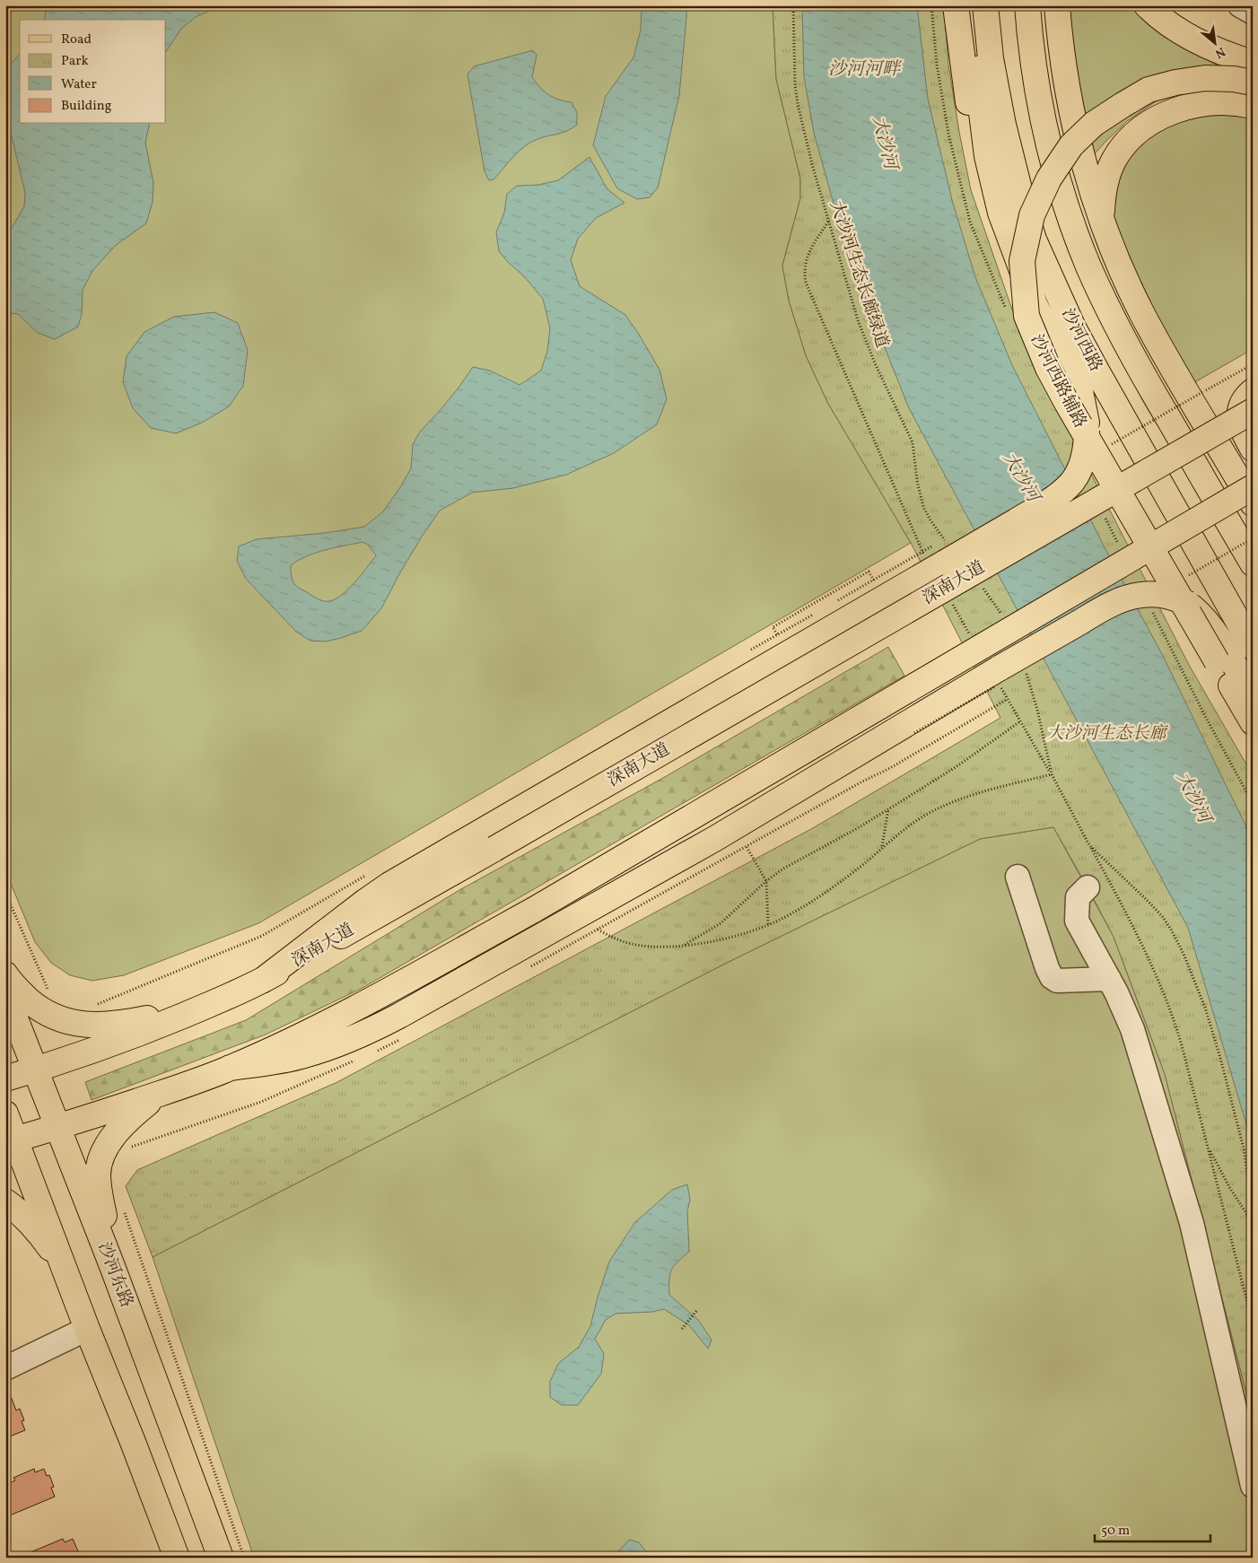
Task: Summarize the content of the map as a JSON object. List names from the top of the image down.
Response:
{
  "streets": {
    "main road": [
      "沙河西路",
      "沙河西路辅路",
      "深南大道",
      "沙河东路"
    ],
    "path": ["大沙河生态长廊绿道"]
  },
  "crossings": [
    ["深南大道", "沙河东路"]
  ],
  "water": ["沙河河畔", "大沙河"],
  "parks": ["大沙河生态长廊"],
  "legend": [
    "Road",
    "Park",
    "Water",
    "Building"
  ],
  "scale_bar": "50 m",
  "north": "bottom right"
}
